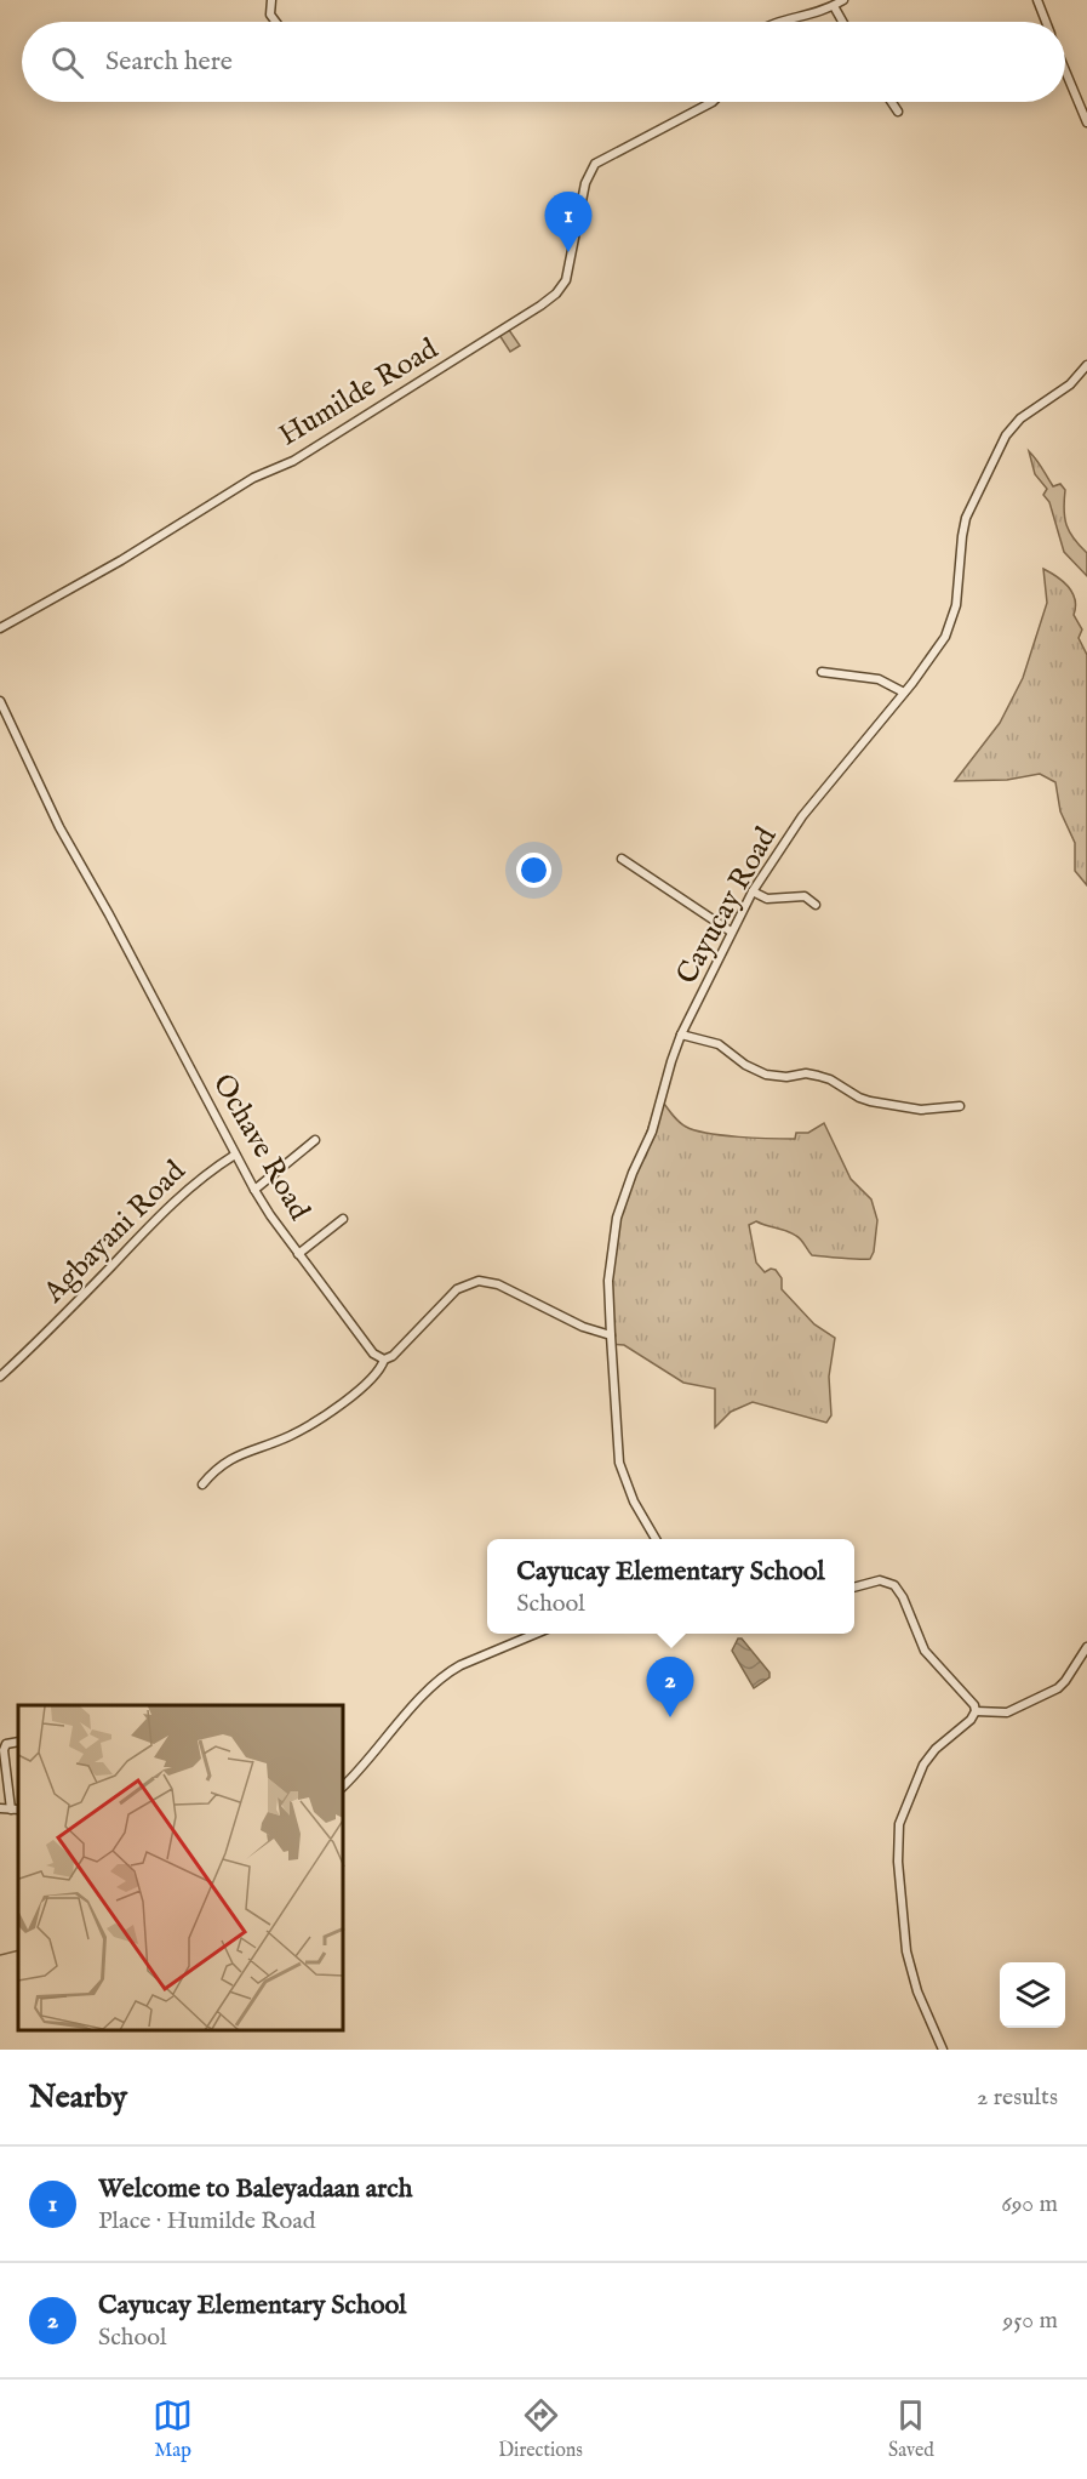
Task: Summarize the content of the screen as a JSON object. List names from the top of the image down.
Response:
{
  "streets": {
    "street": [
      "Humilde Road",
      "Cayucay Road",
      "Ochave Road",
      "Agbayani Road"
    ]
  },
  "crossings": [
    ["Ochave Road", "Agbayani Road"]
  ],
  "page": {
    "search": "Search here",
    "pins": ["1", "2"],
    "popup": ["Cayucay Elementary School", "School"],
    "heading": ["Nearby", "2 results"],
    "list": [
      {
        "mark": "1",
        "name": "Welcome to Baleyadaan arch",
        "note": "Place · Humilde Road",
        "value": "690 m"
      },
      {
        "mark": "2",
        "name": "Cayucay Elementary School",
        "note": "School",
        "value": "950 m"
      }
    ],
    "nav": ["Map", "Directions", "Saved"]
  }
}
